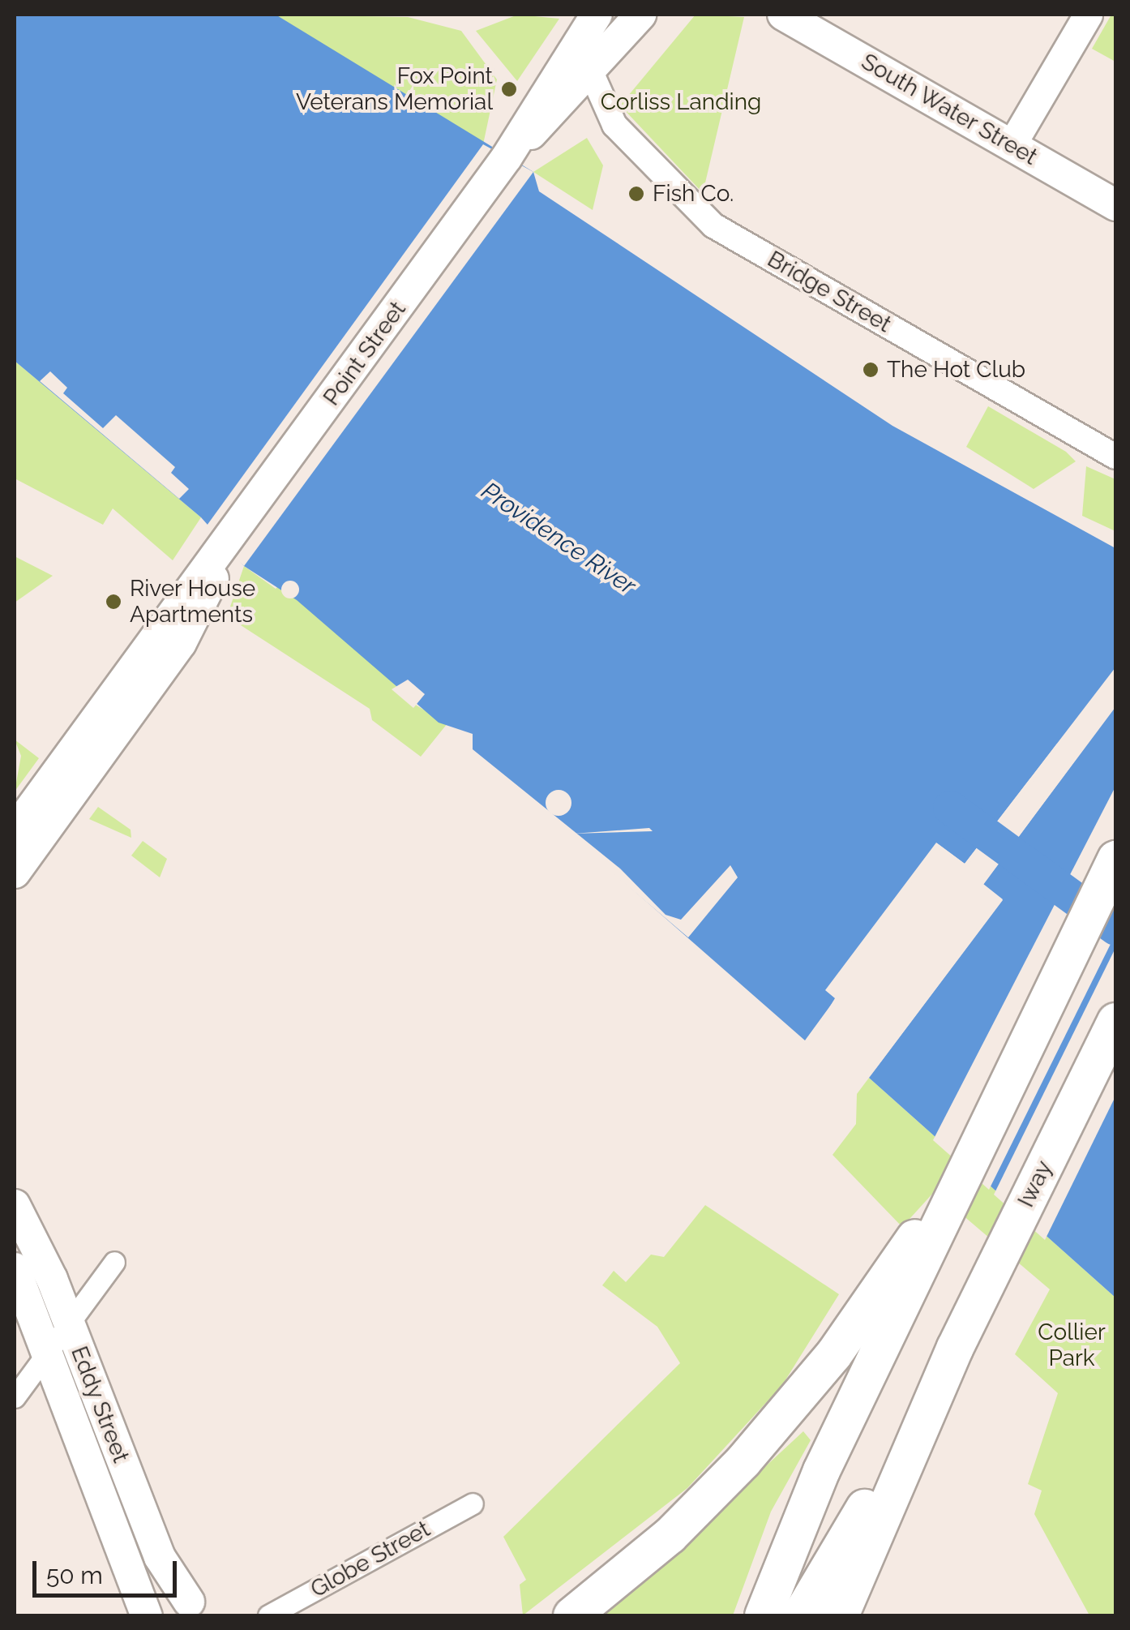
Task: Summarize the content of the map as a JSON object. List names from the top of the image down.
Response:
{
  "streets": {
    "highway": ["Iway"],
    "main road": ["South Water Street", "Point Street", "Eddy Street"],
    "street": ["Bridge Street", "Globe Street"]
  },
  "water": ["Providence River"],
  "parks": ["Corliss Landing", "Collier Park"],
  "places": [
    "Fox Point Veterans Memorial",
    "Fish Co.",
    "The Hot Club",
    "River House Apartments"
  ],
  "scale_bar": "50 m"
}
